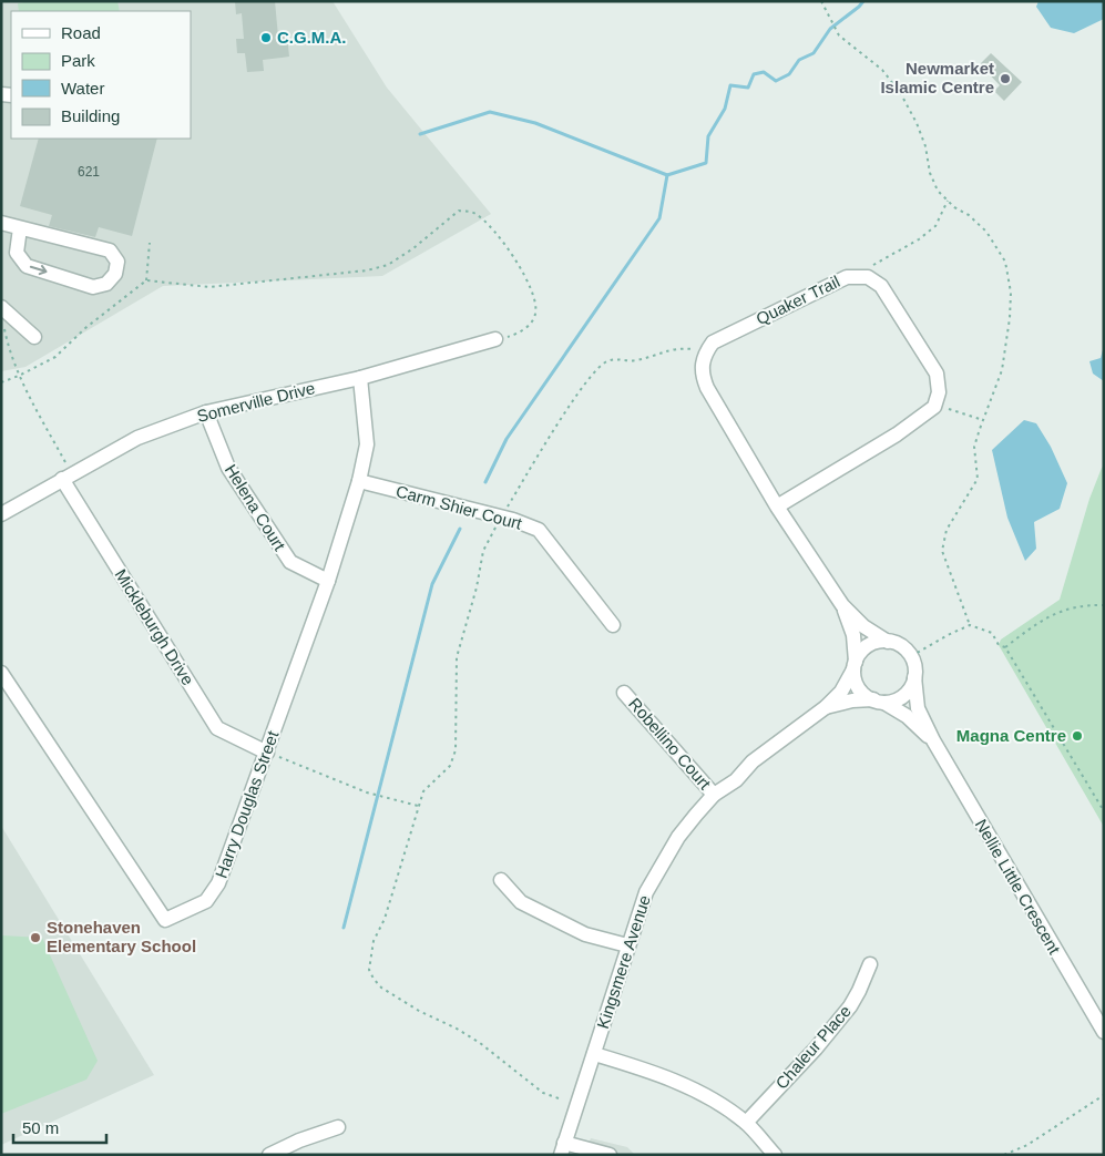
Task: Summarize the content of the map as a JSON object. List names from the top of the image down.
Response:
{
  "streets": {
    "street": [
      "Quaker Trail",
      "Somerville Drive",
      "Helena Court",
      "Carm Shier Court",
      "Mickleburgh Drive",
      "Robellino Court",
      "Harry Douglas Street",
      "Nellie Little Crescent",
      "Kingsmere Avenue",
      "Chaleur Place"
    ]
  },
  "crossings": [
    ["Somerville Drive", "Helena Court"],
    ["Somerville Drive", "Mickleburgh Drive"],
    ["Somerville Drive", "Harry Douglas Street"],
    ["Helena Court", "Harry Douglas Street"],
    ["Carm Shier Court", "Harry Douglas Street"],
    ["Mickleburgh Drive", "Harry Douglas Street"],
    ["Robellino Court", "Kingsmere Avenue"],
    ["Nellie Little Crescent", "Kingsmere Avenue"]
  ],
  "places": [
    "C.G.M.A.",
    "Newmarket Islamic Centre",
    "Magna Centre",
    "Stonehaven Elementary School"
  ],
  "house_numbers": ["621"],
  "legend": [
    "Road",
    "Park",
    "Water",
    "Building"
  ],
  "scale_bar": "50 m"
}
